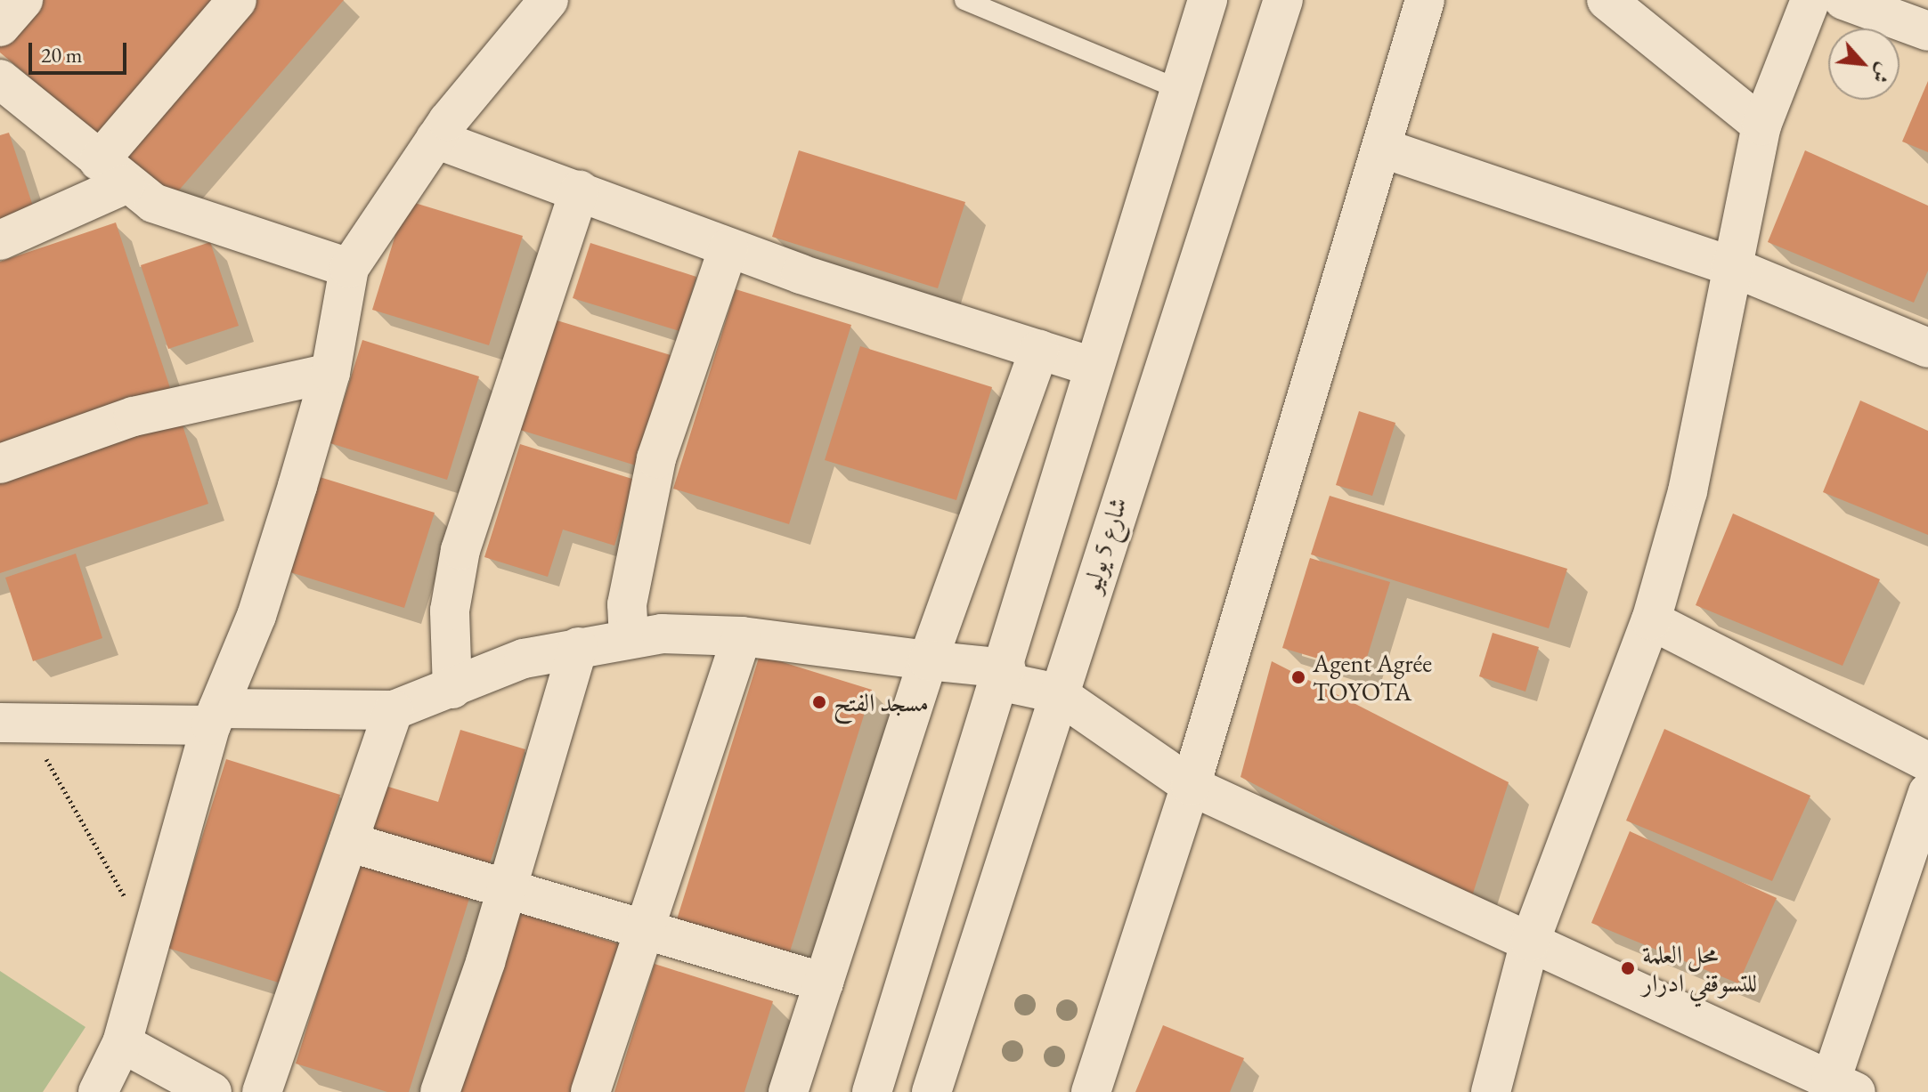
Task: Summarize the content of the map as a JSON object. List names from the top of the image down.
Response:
{
  "streets": {
    "street": ["شارع 5 يوليو"]
  },
  "places": ["Agent Agrée TOYOTA", "مسجد الفتح", "محل العلمة للتسوقفي ادرار"],
  "scale_bar": "20 m",
  "north": "bottom right"
}
